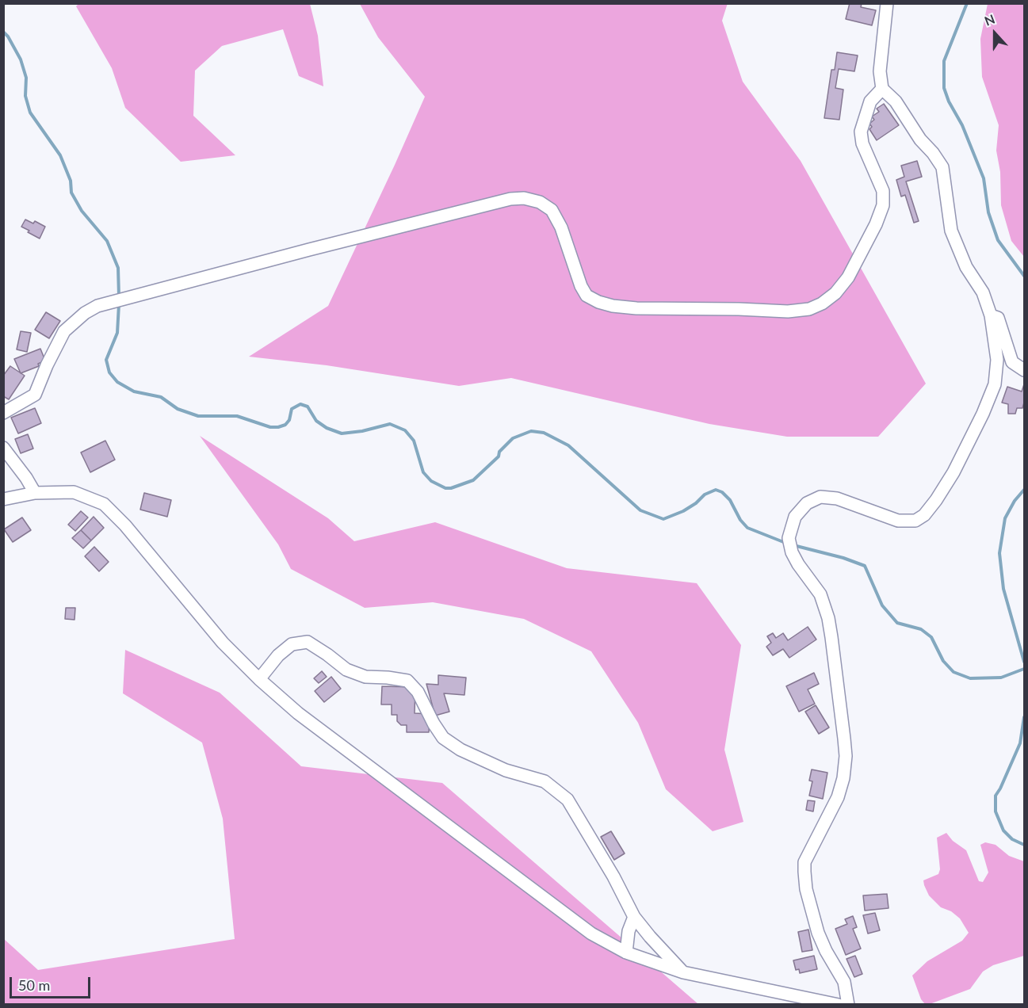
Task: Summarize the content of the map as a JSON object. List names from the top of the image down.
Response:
{
  "scale_bar": "50 m",
  "north": "top"
}
